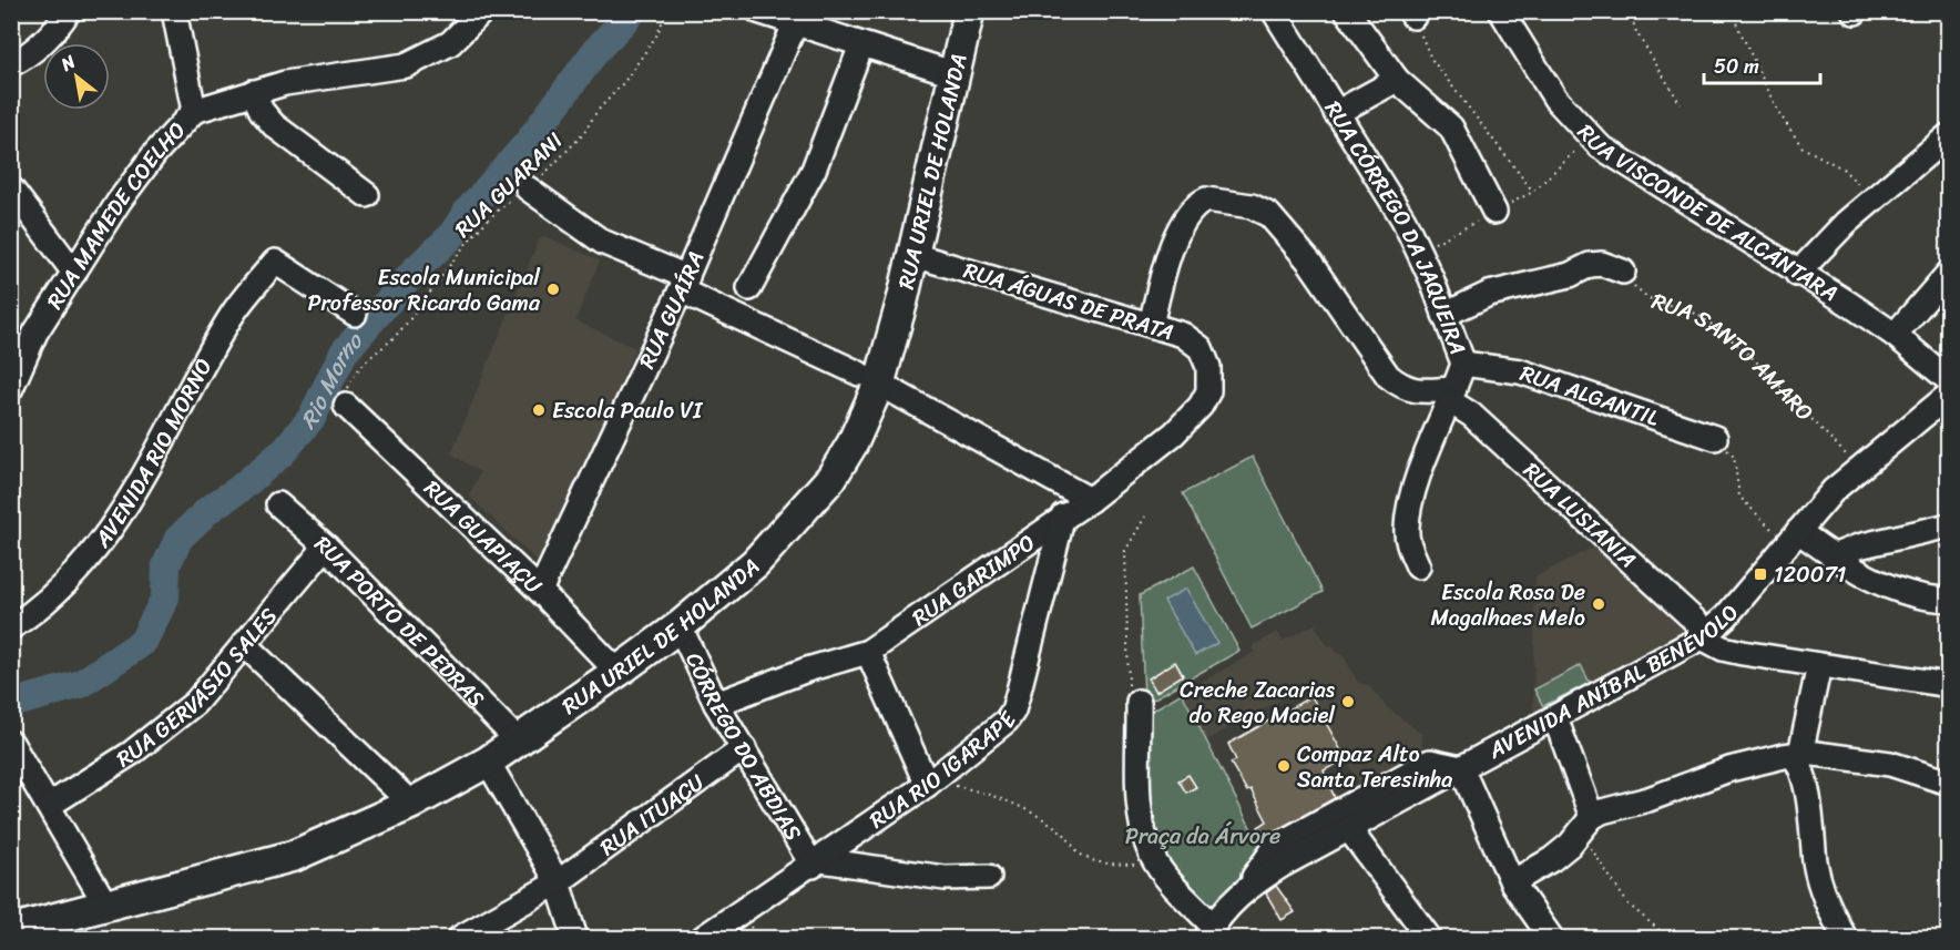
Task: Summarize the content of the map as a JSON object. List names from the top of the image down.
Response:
{
  "streets": {
    "main road": ["RUA URIEL DE HOLANDA"],
    "street": [
      "RUA VISCONDE DE ALCÂNTARA",
      "RUA MAMEDE COELHO",
      "RUA CÓRREGO DA JAQUEIRA",
      "RUA ÁGUAS DE PRATA",
      "RUA GUAÍRA",
      "RUA ALGANTIL",
      "AVENIDA RIO MORNO",
      "RUA LUSIANIA",
      "RUA GUAPIAÇU",
      "RUA GARIMPO",
      "RUA PORTO DE PEDRAS",
      "AVENIDA ANÍBAL BENÉVOLO",
      "RUA GERVÁSIO SALES",
      "CÓRREGO DO ABDIAS",
      "RUA RIO IGARAPÉ",
      "RUA ITUAÇU"
    ],
    "path": ["RUA GUARANI", "RUA SANTO AMARO"]
  },
  "crossings": [
    ["RUA URIEL DE HOLANDA", "RUA ÁGUAS DE PRATA"],
    ["RUA URIEL DE HOLANDA", "RUA GUAPIAÇU"],
    ["RUA URIEL DE HOLANDA", "RUA PORTO DE PEDRAS"],
    ["RUA URIEL DE HOLANDA", "CÓRREGO DO ABDIAS"],
    ["RUA GUARANI", "RUA GUAPIAÇU"],
    ["RUA CÓRREGO DA JAQUEIRA", "RUA ALGANTIL"],
    ["RUA CÓRREGO DA JAQUEIRA", "RUA LUSIANIA"],
    ["RUA ÁGUAS DE PRATA", "RUA GARIMPO"],
    ["RUA GUAÍRA", "RUA GUAPIAÇU"],
    ["RUA SANTO AMARO", "AVENIDA ANÍBAL BENÉVOLO"],
    ["RUA LUSIANIA", "AVENIDA ANÍBAL BENÉVOLO"],
    ["RUA GARIMPO", "CÓRREGO DO ABDIAS"],
    ["RUA GARIMPO", "RUA RIO IGARAPÉ"],
    ["RUA PORTO DE PEDRAS", "RUA GERVÁSIO SALES"],
    ["CÓRREGO DO ABDIAS", "RUA RIO IGARAPÉ"],
    ["CÓRREGO DO ABDIAS", "RUA ITUAÇU"]
  ],
  "water": ["Rio Morno"],
  "parks": ["Praça da Árvore"],
  "places": {
    "other": [
      "Escola Municipal Professor Ricardo Gama",
      "Escola Paulo VI",
      "Escola Rosa De Magalhaes Melo",
      "Creche Zacarias do Rego Maciel",
      "Compaz Alto Santa Teresinha"
    ],
    "transit": ["120071"]
  },
  "scale_bar": "50 m",
  "north": "top left"
}
